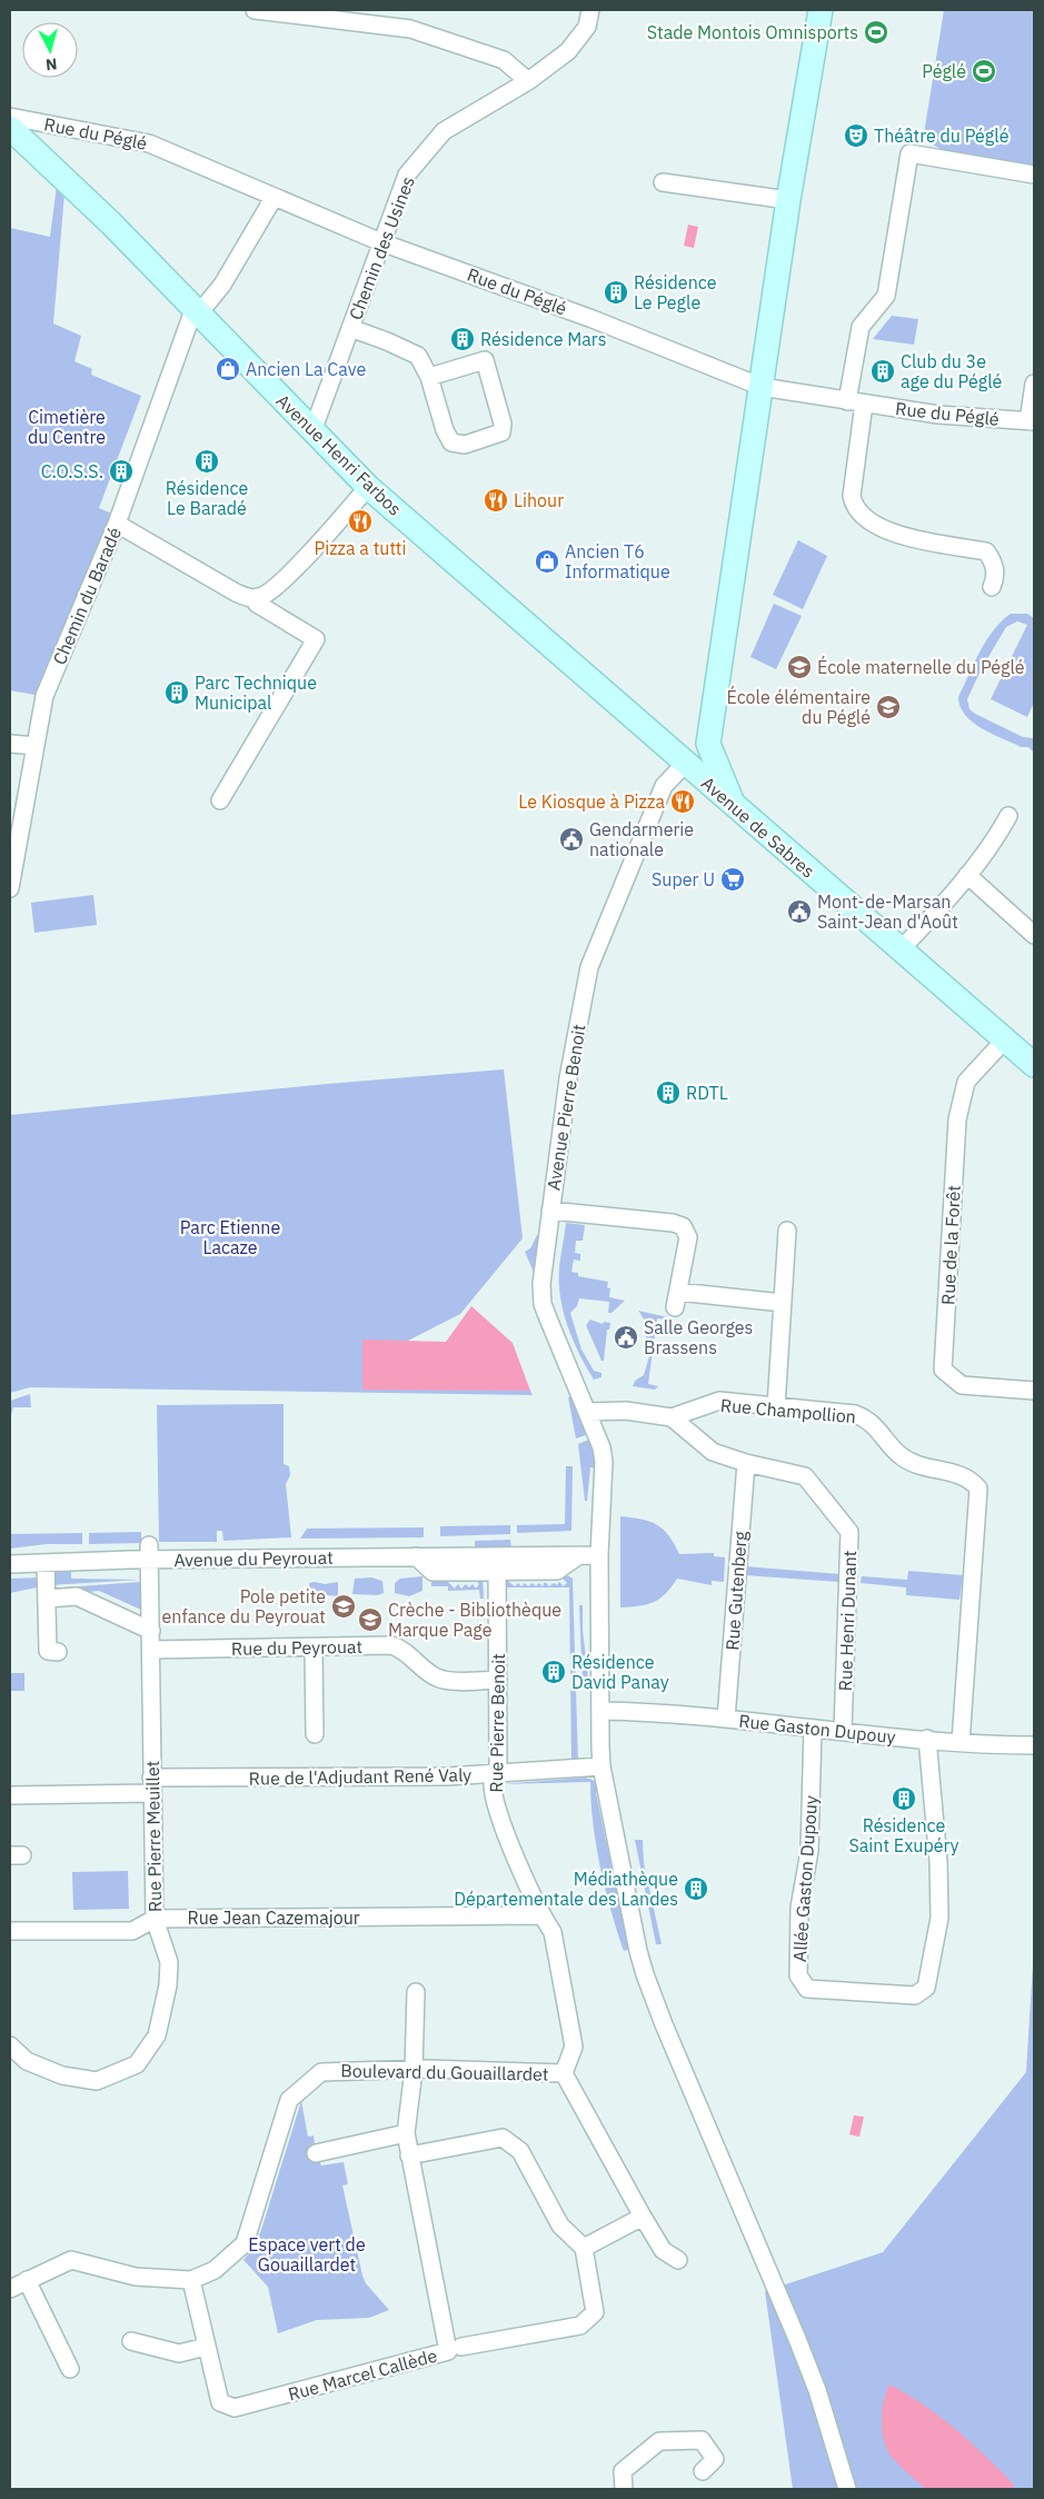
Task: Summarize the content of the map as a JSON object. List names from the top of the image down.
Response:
{
  "streets": {
    "main road": ["Avenue Henri Farbos", "Avenue de Sabres"],
    "street": [
      "Rue du Péglé",
      "Chemin des Usines",
      "Chemin du Baradé",
      "Avenue Pierre Benoit",
      "Rue de la Forêt",
      "Rue Champollion",
      "Avenue du Peyrouat",
      "Rue Gutenberg",
      "Rue Henri Dunant",
      "Rue du Peyrouat",
      "Rue Pierre Benoit",
      "Rue Gaston Dupouy",
      "Rue de l'Adjudant René Valy",
      "Rue Pierre Meuillet",
      "Allée Gaston Dupouy",
      "Rue Jean Cazemajour",
      "Boulevard du Gouaillardet",
      "Rue Marcel Callède"
    ]
  },
  "crossings": [
    ["Rue du Péglé", "Chemin des Usines"],
    ["Rue du Péglé", "Chemin du Baradé"],
    ["Chemin des Usines", "Avenue Henri Farbos"],
    ["Avenue Henri Farbos", "Chemin du Baradé"],
    ["Avenue Henri Farbos", "Avenue de Sabres"],
    ["Avenue Henri Farbos", "Avenue Pierre Benoit"],
    ["Avenue de Sabres", "Avenue Pierre Benoit"],
    ["Avenue de Sabres", "Rue de la Forêt"],
    ["Avenue Pierre Benoit", "Rue Champollion"],
    ["Avenue Pierre Benoit", "Avenue du Peyrouat"],
    ["Avenue Pierre Benoit", "Rue Gaston Dupouy"],
    ["Avenue Pierre Benoit", "Rue de l'Adjudant René Valy"],
    ["Rue Champollion", "Rue Henri Dunant"],
    ["Rue Champollion", "Rue Gaston Dupouy"],
    ["Avenue du Peyrouat", "Rue Pierre Benoit"],
    ["Avenue du Peyrouat", "Rue Pierre Meuillet"],
    ["Rue Gutenberg", "Rue Henri Dunant"],
    ["Rue Gutenberg", "Rue Gaston Dupouy"],
    ["Rue Henri Dunant", "Rue Gaston Dupouy"],
    ["Rue du Peyrouat", "Rue Pierre Benoit"],
    ["Rue du Peyrouat", "Rue Pierre Meuillet"],
    ["Rue Pierre Benoit", "Rue de l'Adjudant René Valy"],
    ["Rue Pierre Benoit", "Rue Jean Cazemajour"],
    ["Rue Pierre Benoit", "Boulevard du Gouaillardet"],
    ["Rue Gaston Dupouy", "Allée Gaston Dupouy"],
    ["Rue de l'Adjudant René Valy", "Rue Pierre Meuillet"],
    ["Rue Pierre Meuillet", "Rue Jean Cazemajour"],
    ["Boulevard du Gouaillardet", "Rue Marcel Callède"]
  ],
  "parks": ["Cimetière du Centre", "Parc Etienne Lacaze", "Espace vert de Gouaillardet"],
  "places": {
    "sports": ["Stade Montois Omnisports", "Péglé"],
    "theatre": ["Théâtre du Péglé"],
    "building": [
      "Résidence Le Pegle",
      "Résidence Mars",
      "Club du 3e age du Péglé",
      "Résidence Le Baradé",
      "C.O.S.S.",
      "Parc Technique Municipal",
      "RDTL",
      "Résidence David Panay",
      "Résidence Saint Exupéry",
      "Médiathèque Départementale des Landes"
    ],
    "shop": ["Ancien La Cave", "Ancien T6 Informatique"],
    "restaurant": ["Lihour", "Pizza a tutti", "Le Kiosque à Pizza"],
    "school or university": [
      "École maternelle du Péglé",
      "École élémentaire du Péglé",
      "Pole petite enfance du Peyrouat",
      "Crèche - Bibliothèque Marque Page"
    ],
    "public building": ["Gendarmerie nationale", "Mont-de-Marsan Saint-Jean d'Août", "Salle Georges Brassens"],
    "supermarket": ["Super U"]
  },
  "north": "bottom"
}
